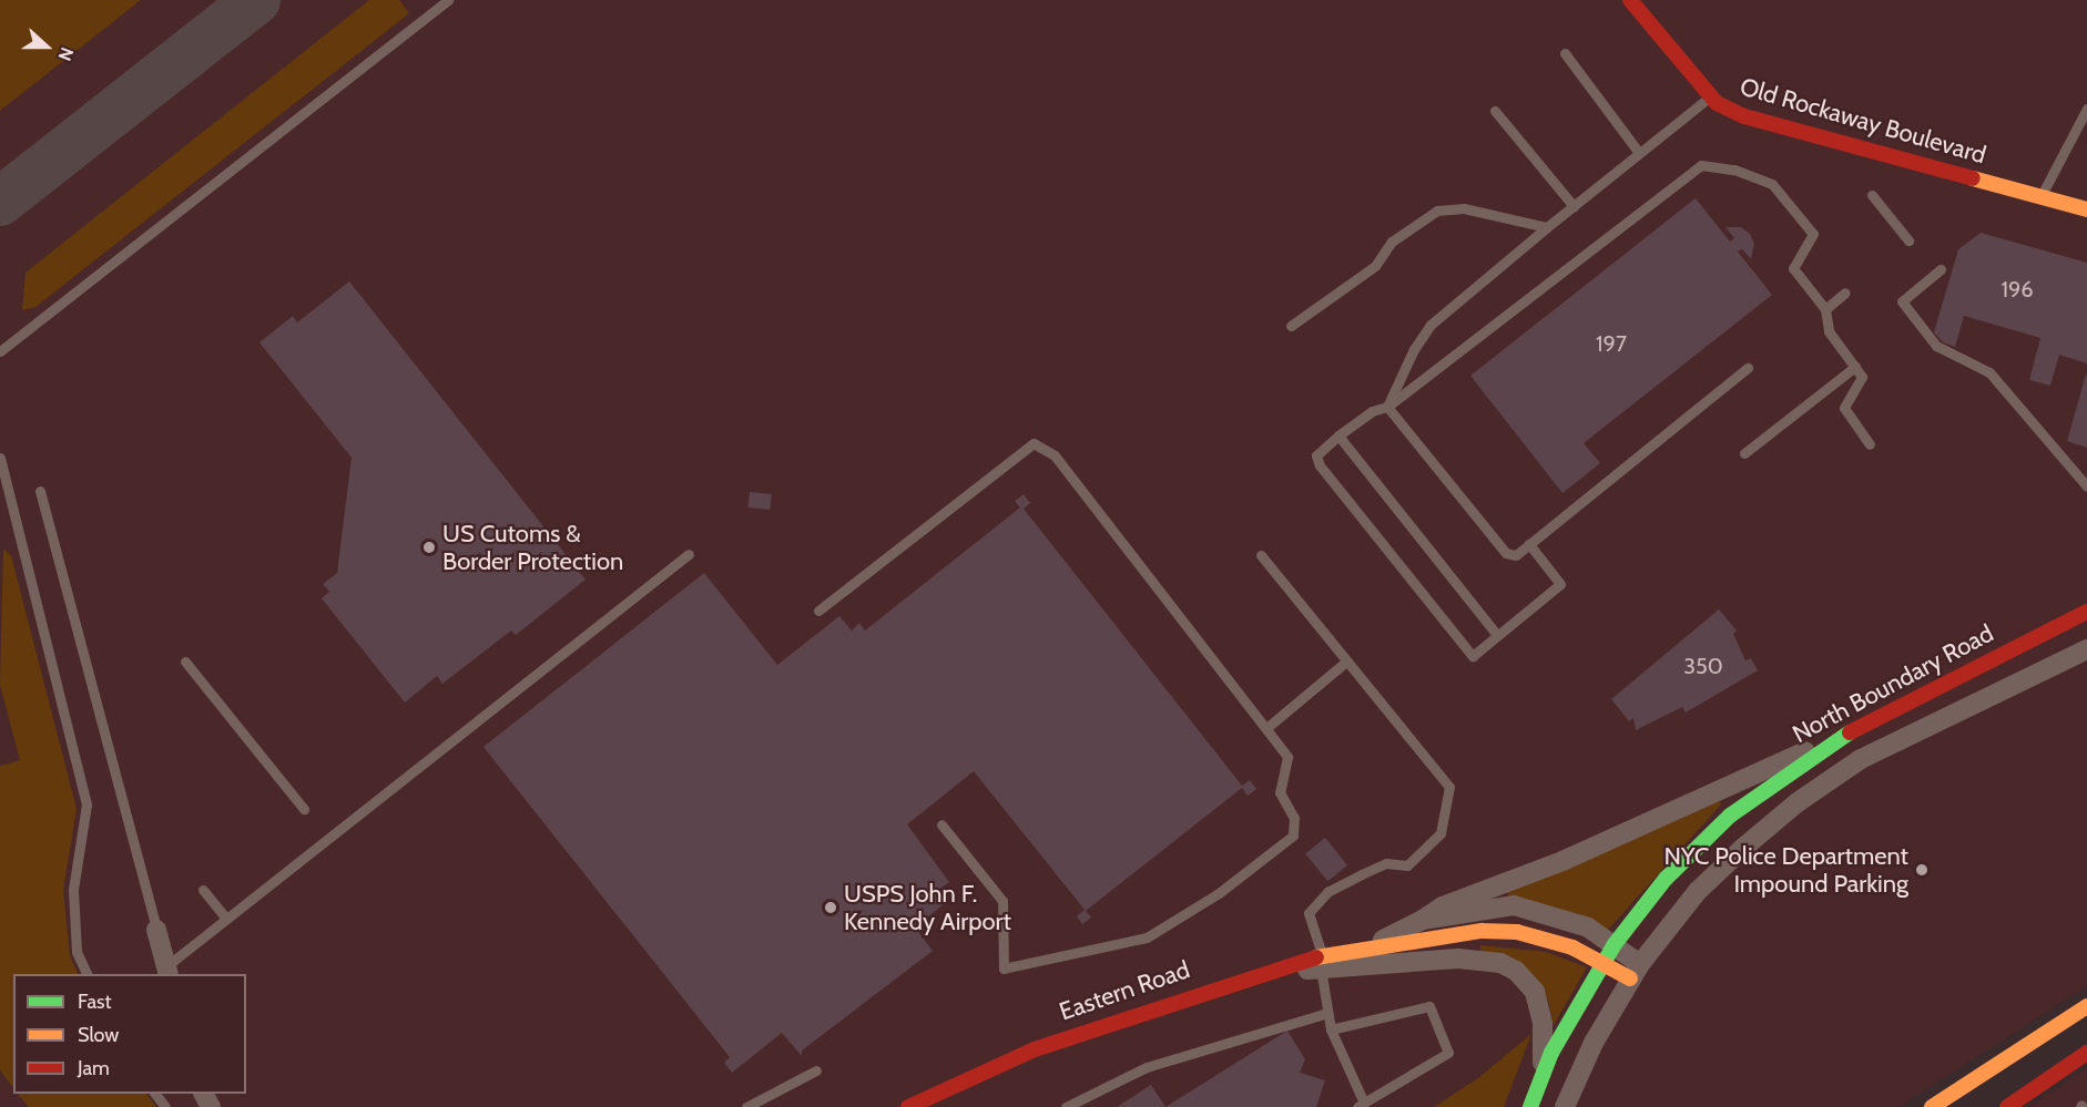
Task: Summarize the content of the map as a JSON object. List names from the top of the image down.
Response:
{
  "streets": {
    "main road": ["Old Rockaway Boulevard", "North Boundary Road", "Eastern Road"]
  },
  "places": ["US Cutoms & Border Protection", "NYC Police Department Impound Parking", "USPS John F. Kennedy Airport"],
  "house_numbers": ["196", "197", "350"],
  "legend": ["Fast", "Slow", "Jam"],
  "north": "right"
}
